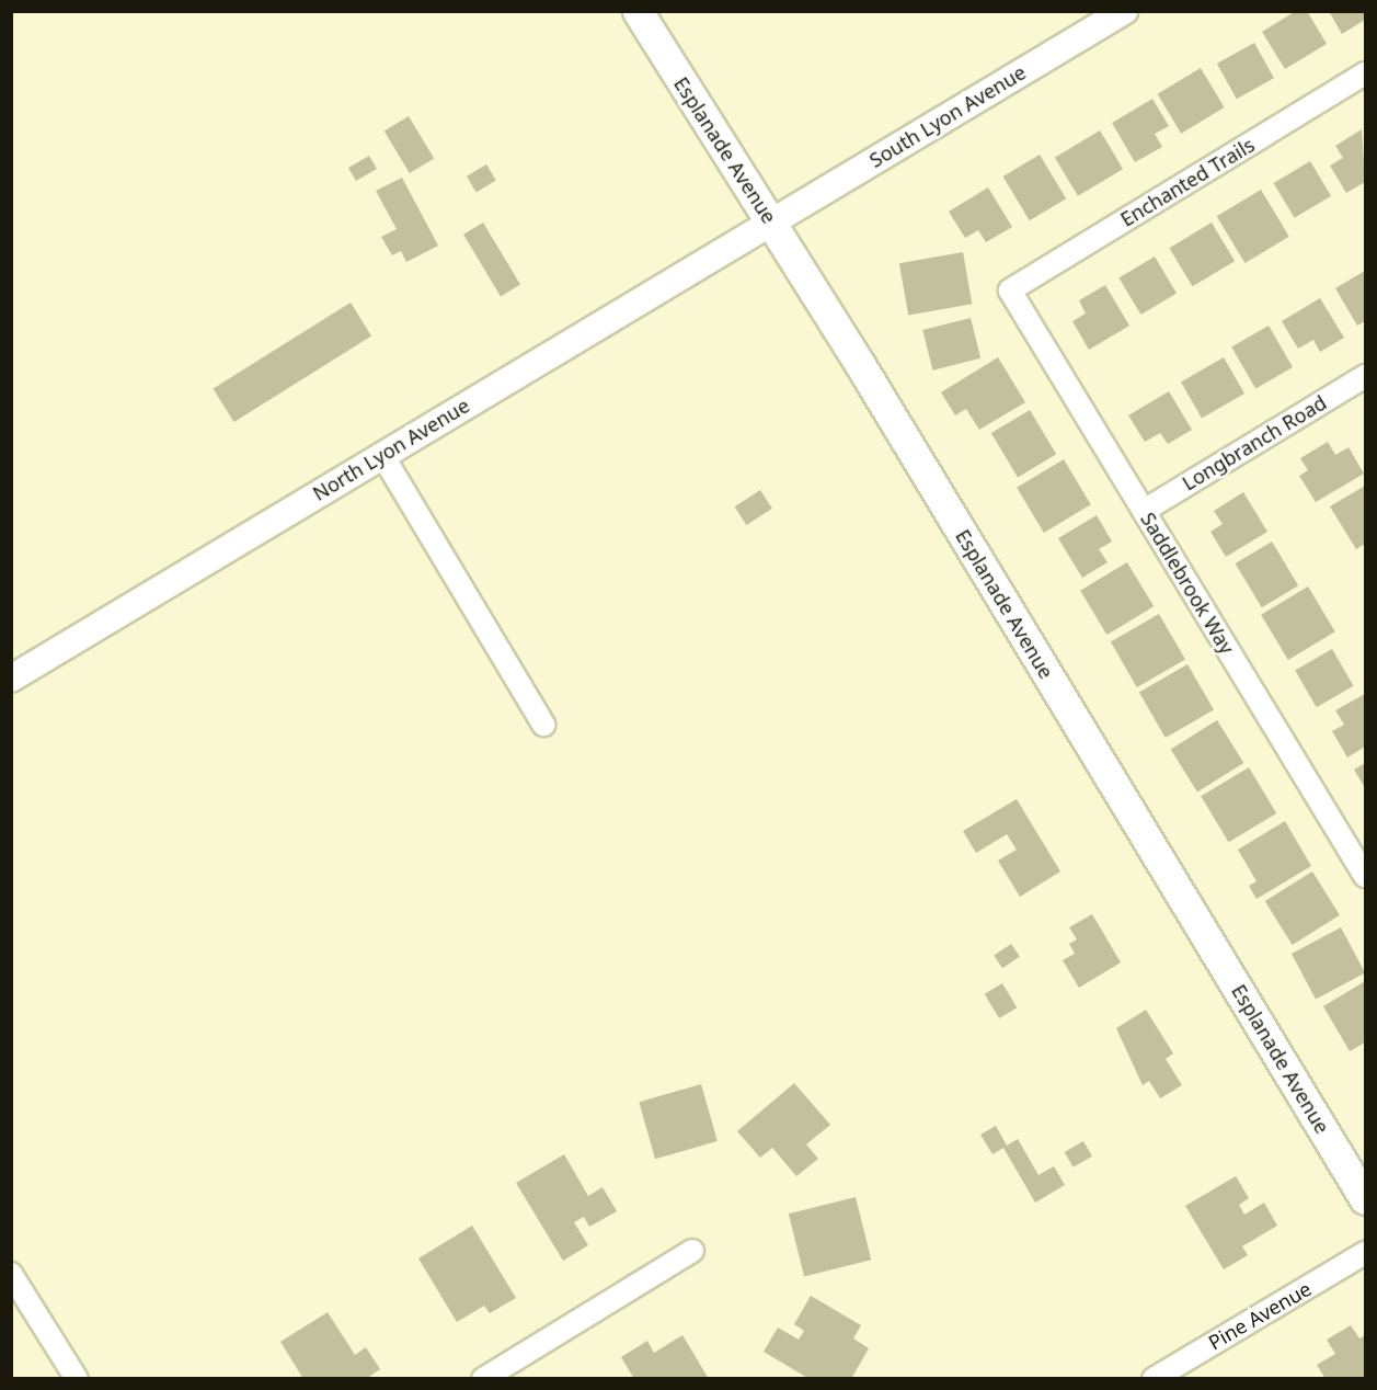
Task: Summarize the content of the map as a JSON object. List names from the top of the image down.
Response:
{
  "streets": {
    "main road": ["Esplanade Avenue"],
    "street": [
      "South Lyon Avenue",
      "Enchanted Trails",
      "Longbranch Road",
      "North Lyon Avenue",
      "Saddlebrook Way",
      "Pine Avenue"
    ]
  },
  "crossings": [
    ["South Lyon Avenue", "Esplanade Avenue"],
    ["South Lyon Avenue", "North Lyon Avenue"],
    ["Esplanade Avenue", "North Lyon Avenue"],
    ["Enchanted Trails", "Saddlebrook Way"],
    ["Longbranch Road", "Saddlebrook Way"]
  ]
}
